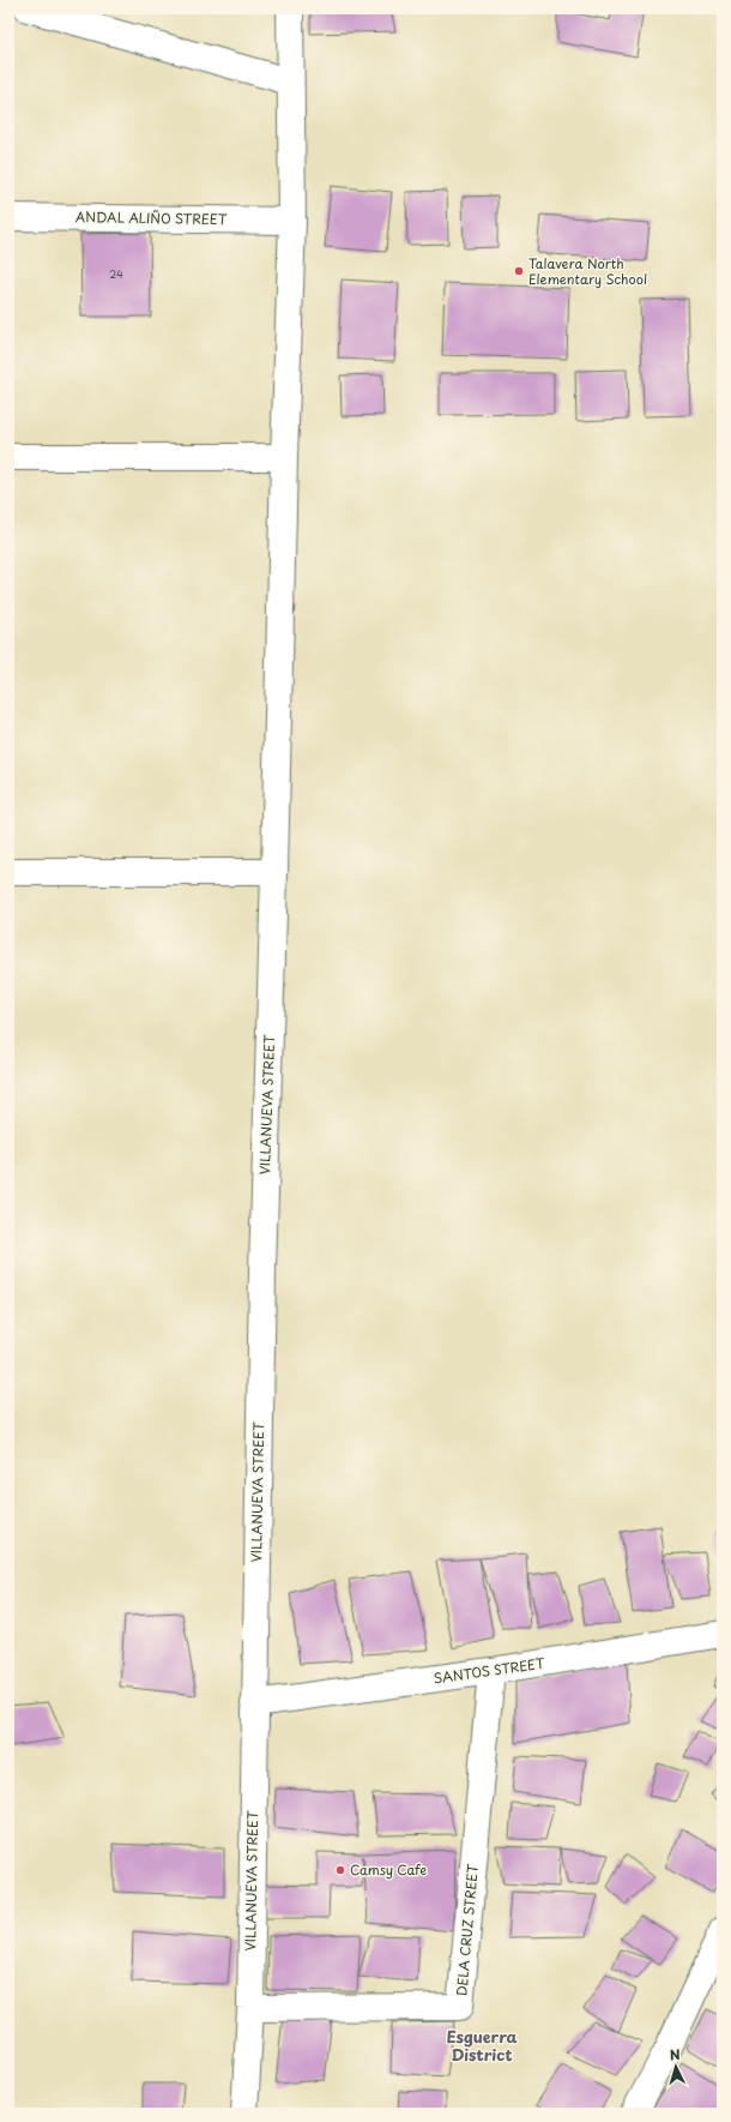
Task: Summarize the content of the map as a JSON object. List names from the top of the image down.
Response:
{
  "streets": {
    "street": [
      "ANDAL ALIÑO STREET",
      "VILLANUEVA STREET",
      "SANTOS STREET",
      "DELA CRUZ STREET"
    ]
  },
  "crossings": [
    ["ANDAL ALIÑO STREET", "VILLANUEVA STREET"],
    ["VILLANUEVA STREET", "SANTOS STREET"],
    ["VILLANUEVA STREET", "DELA CRUZ STREET"],
    ["SANTOS STREET", "DELA CRUZ STREET"]
  ],
  "districts": ["Esguerra District"],
  "places": ["Talavera North Elementary School", "Camsy Cafe"],
  "house_numbers": ["24"],
  "north": "top"
}
